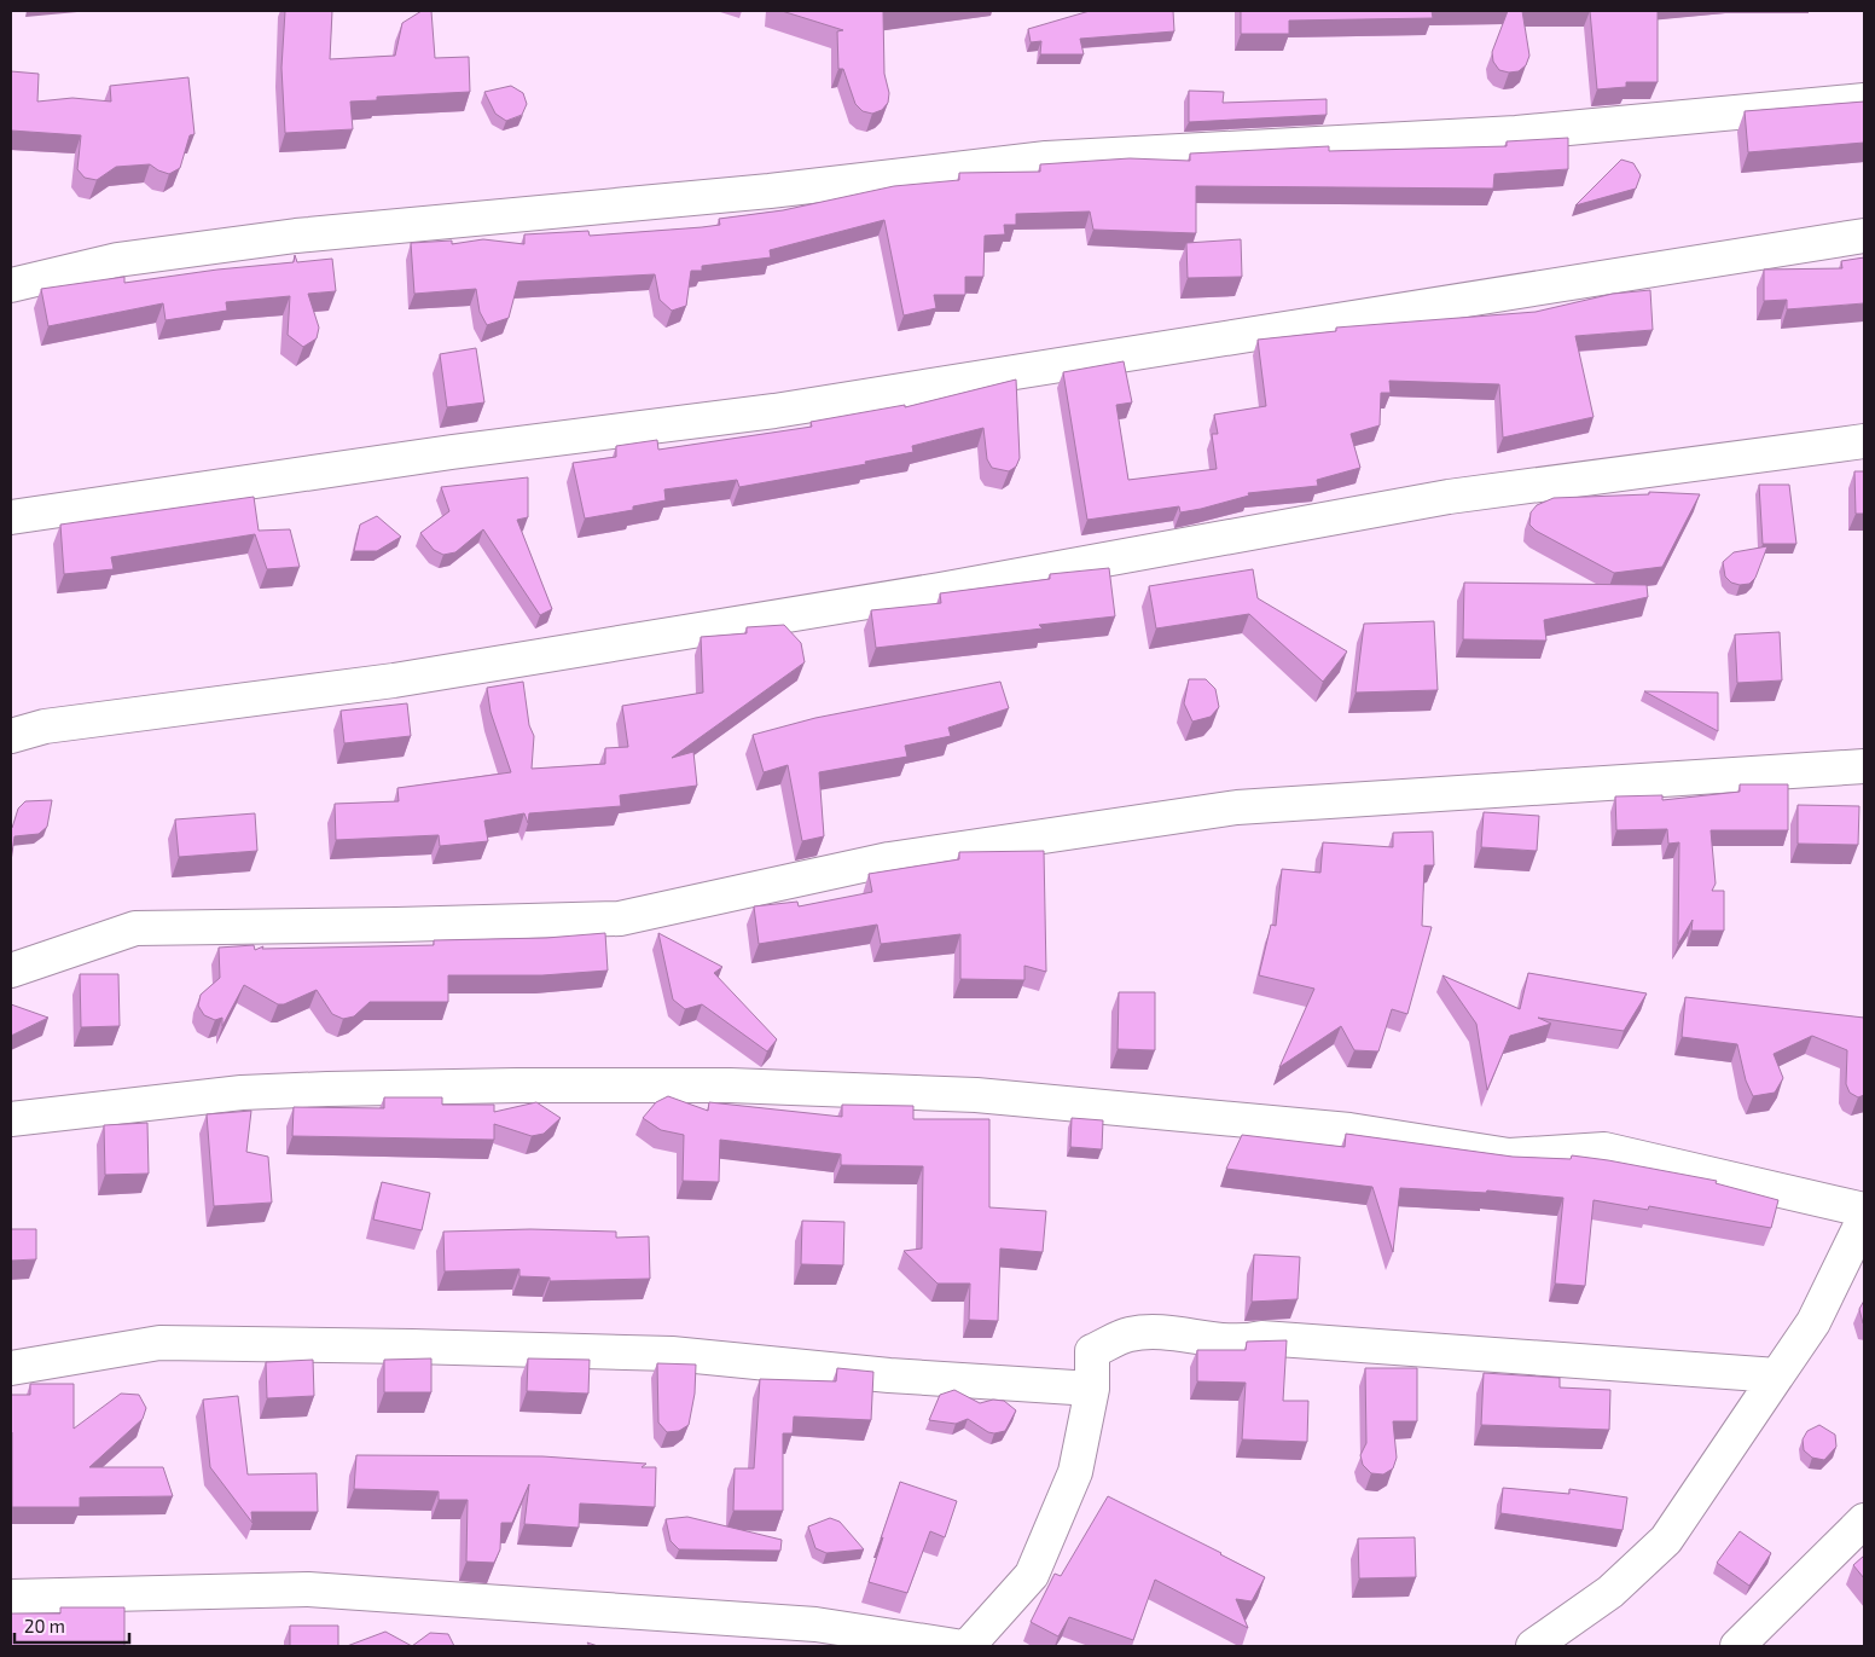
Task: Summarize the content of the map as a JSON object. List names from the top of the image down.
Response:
{
  "scale_bar": "20 m"
}
